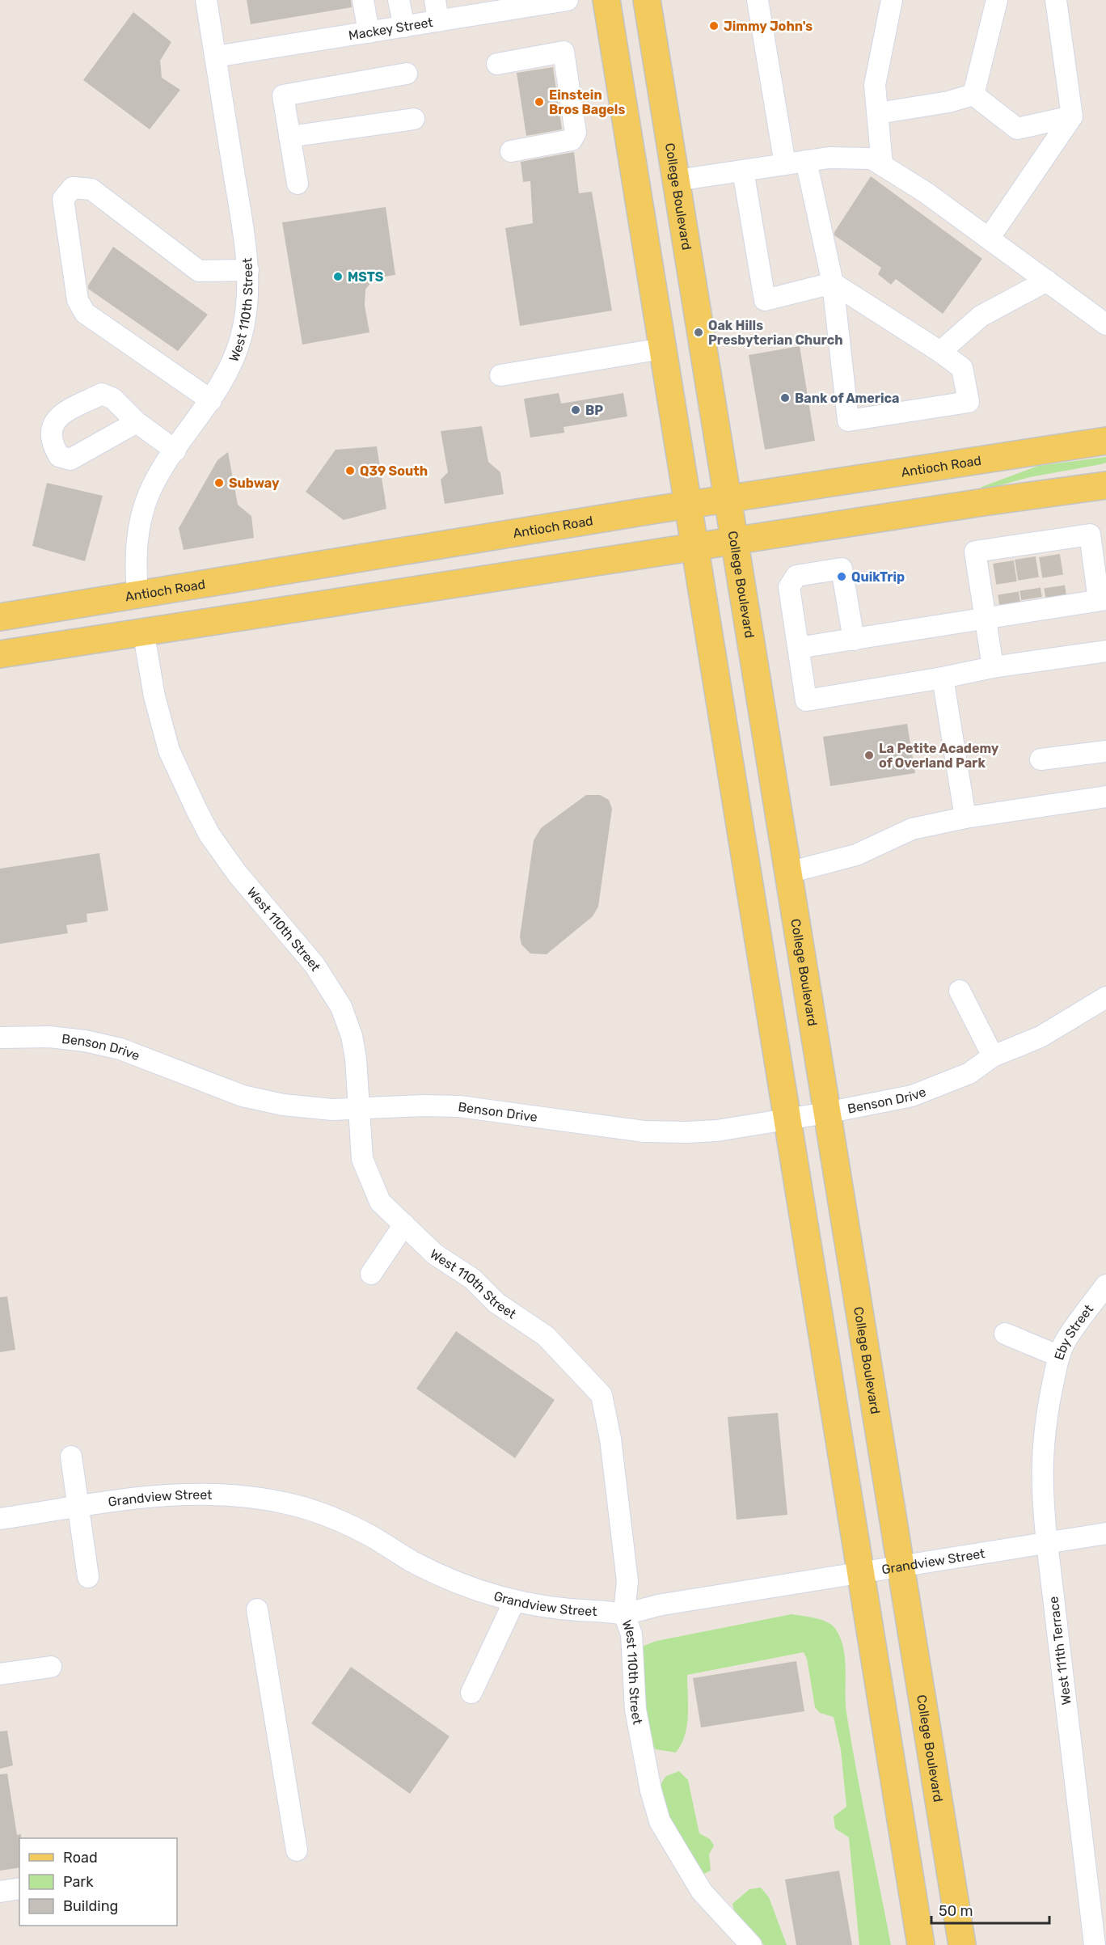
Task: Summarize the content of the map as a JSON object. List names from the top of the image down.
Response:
{
  "streets": {
    "main road": ["College Boulevard", "Antioch Road"],
    "street": [
      "Mackey Street",
      "West 110th Street",
      "Benson Drive",
      "Eby Street",
      "Grandview Street",
      "West 111th Terrace"
    ]
  },
  "crossings": [
    ["Mackey Street", "West 110th Street"],
    ["College Boulevard", "Antioch Road"],
    ["College Boulevard", "Benson Drive"],
    ["College Boulevard", "Grandview Street"],
    ["West 110th Street", "Antioch Road"],
    ["West 110th Street", "Benson Drive"],
    ["West 110th Street", "Grandview Street"],
    ["Eby Street", "West 111th Terrace"],
    ["Grandview Street", "West 111th Terrace"]
  ],
  "places": [
    "Jimmy John's",
    "Einstein Bros Bagels",
    "MSTS",
    "Oak Hills Presbyterian Church",
    "Bank of America",
    "BP",
    "Q39 South",
    "Subway",
    "QuikTrip",
    "La Petite Academy of Overland Park"
  ],
  "legend": ["Road", "Park", "Building"],
  "scale_bar": "50 m"
}
